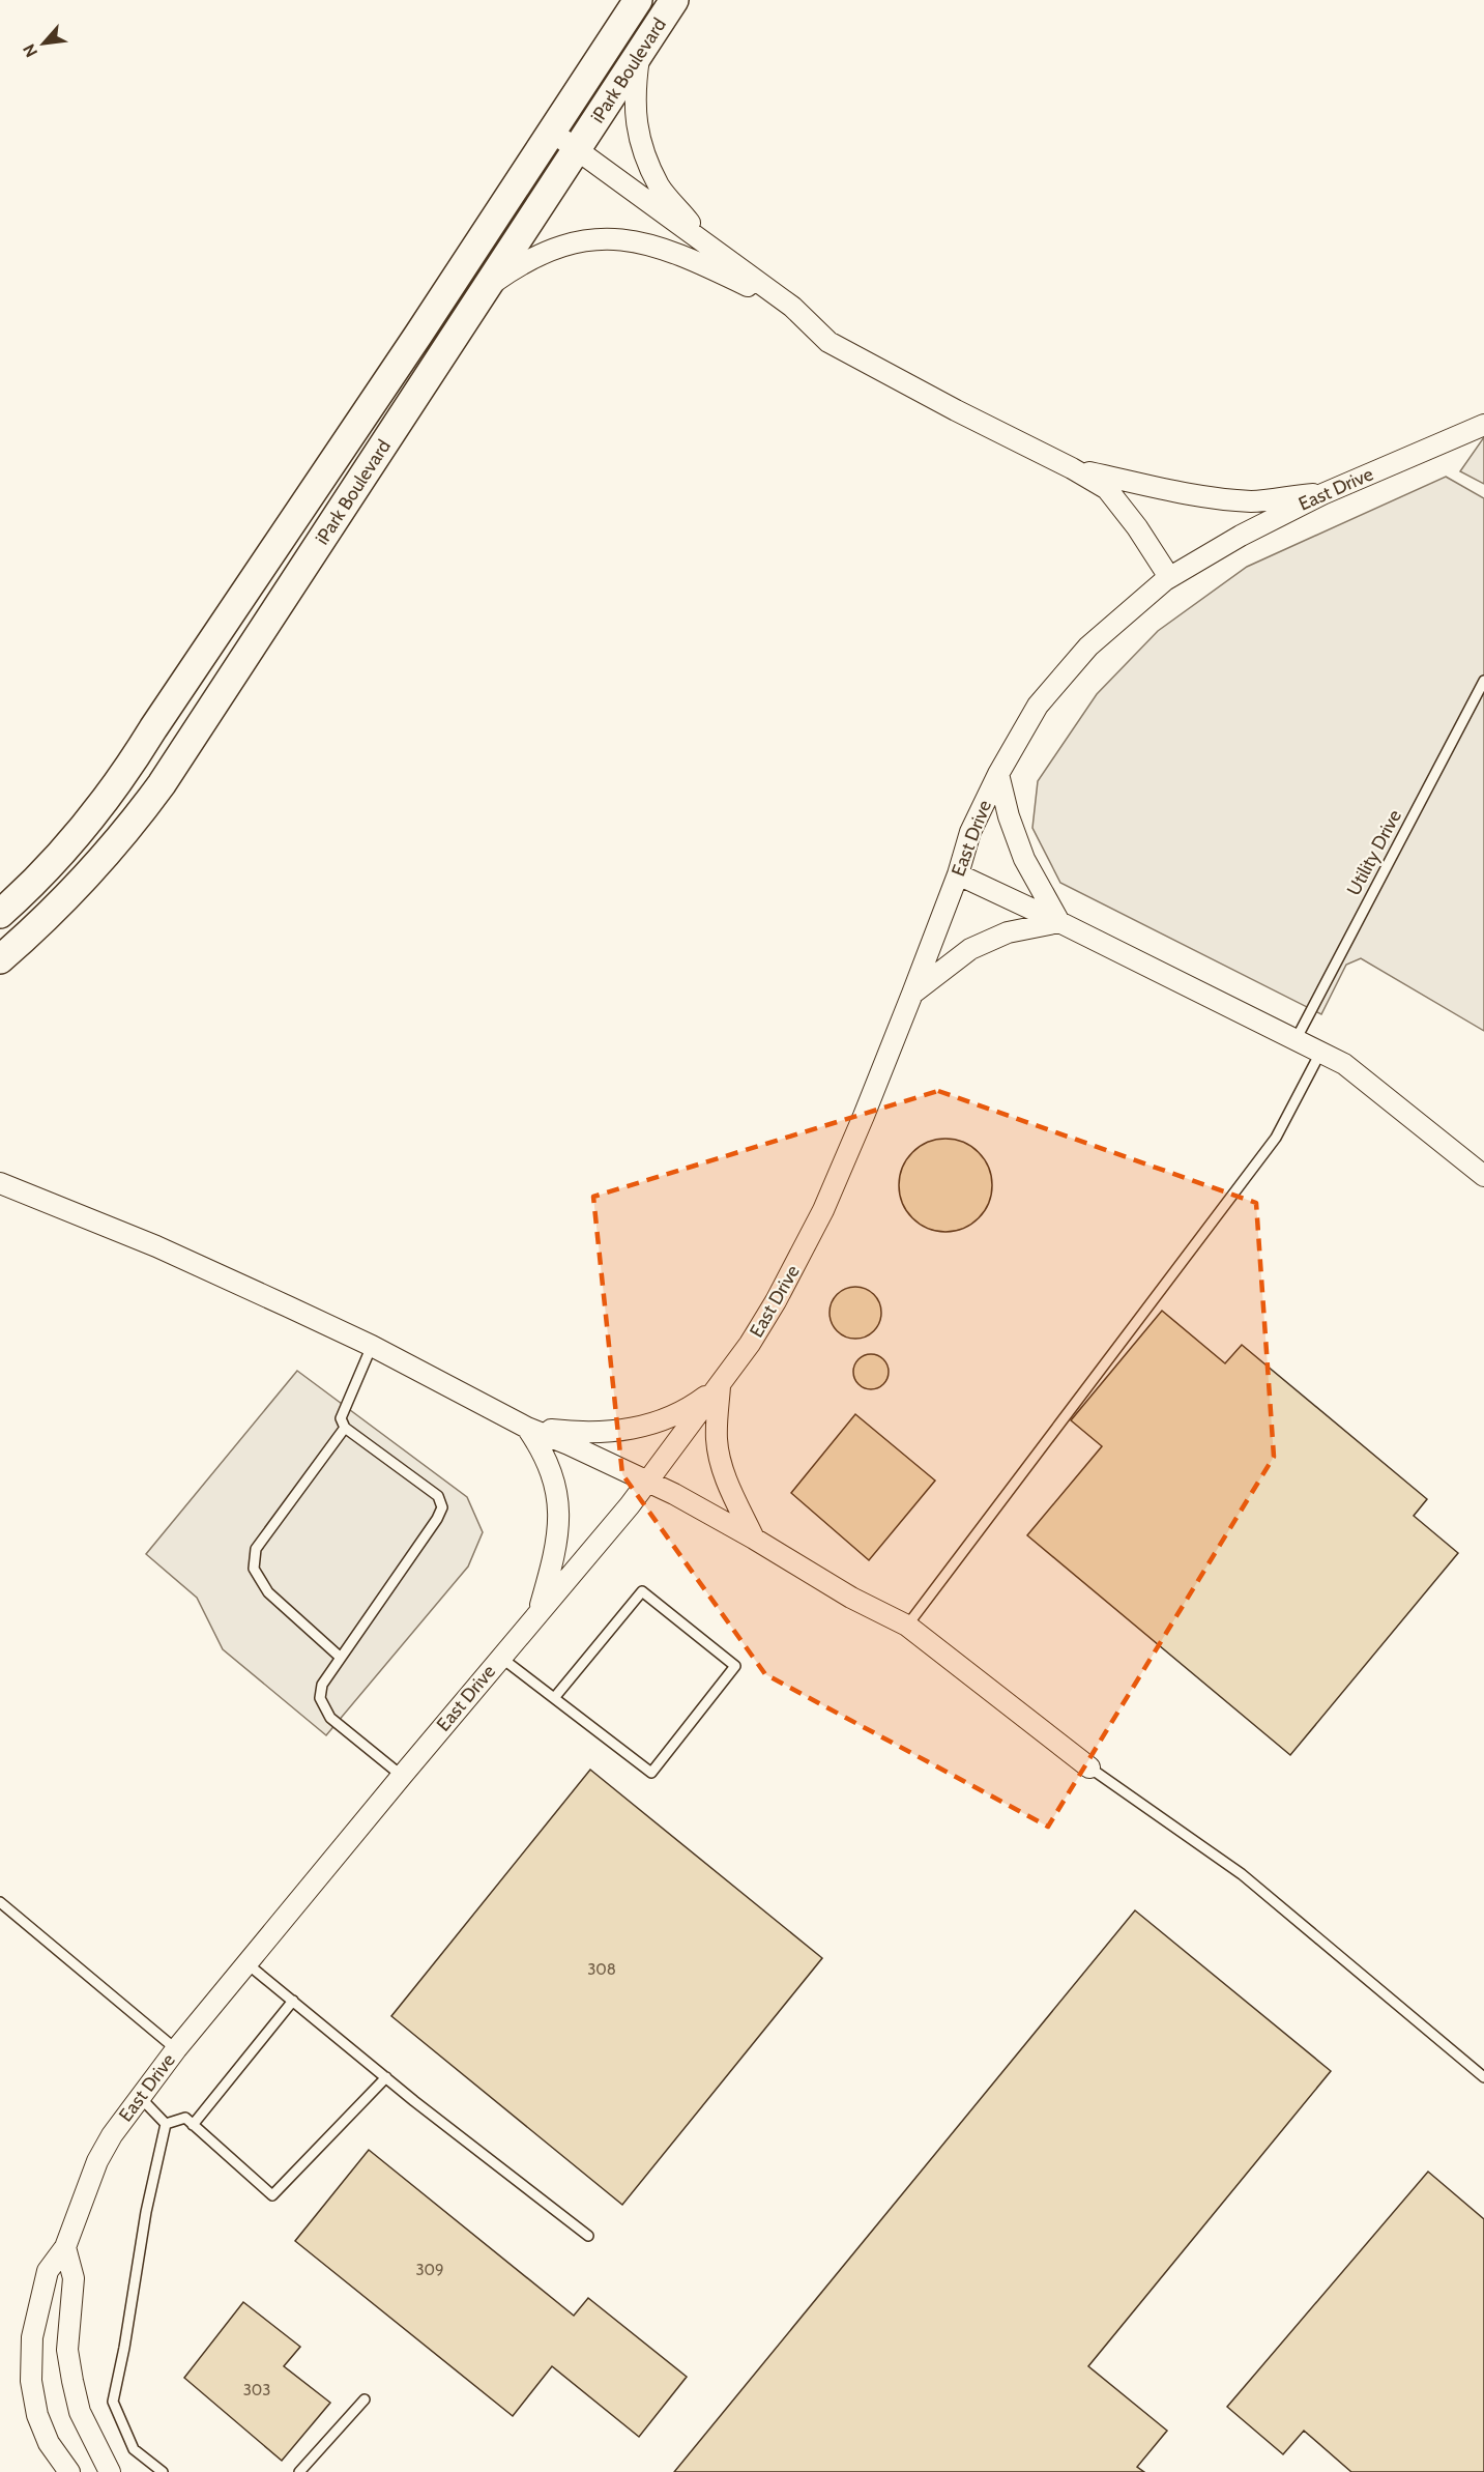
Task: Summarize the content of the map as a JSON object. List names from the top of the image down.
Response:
{
  "streets": {
    "main road": ["iPark Boulevard"],
    "street": ["East Drive"],
    "lane": ["Utility Drive"]
  },
  "house_numbers": ["308", "309", "303"],
  "north": "bottom left"
}
